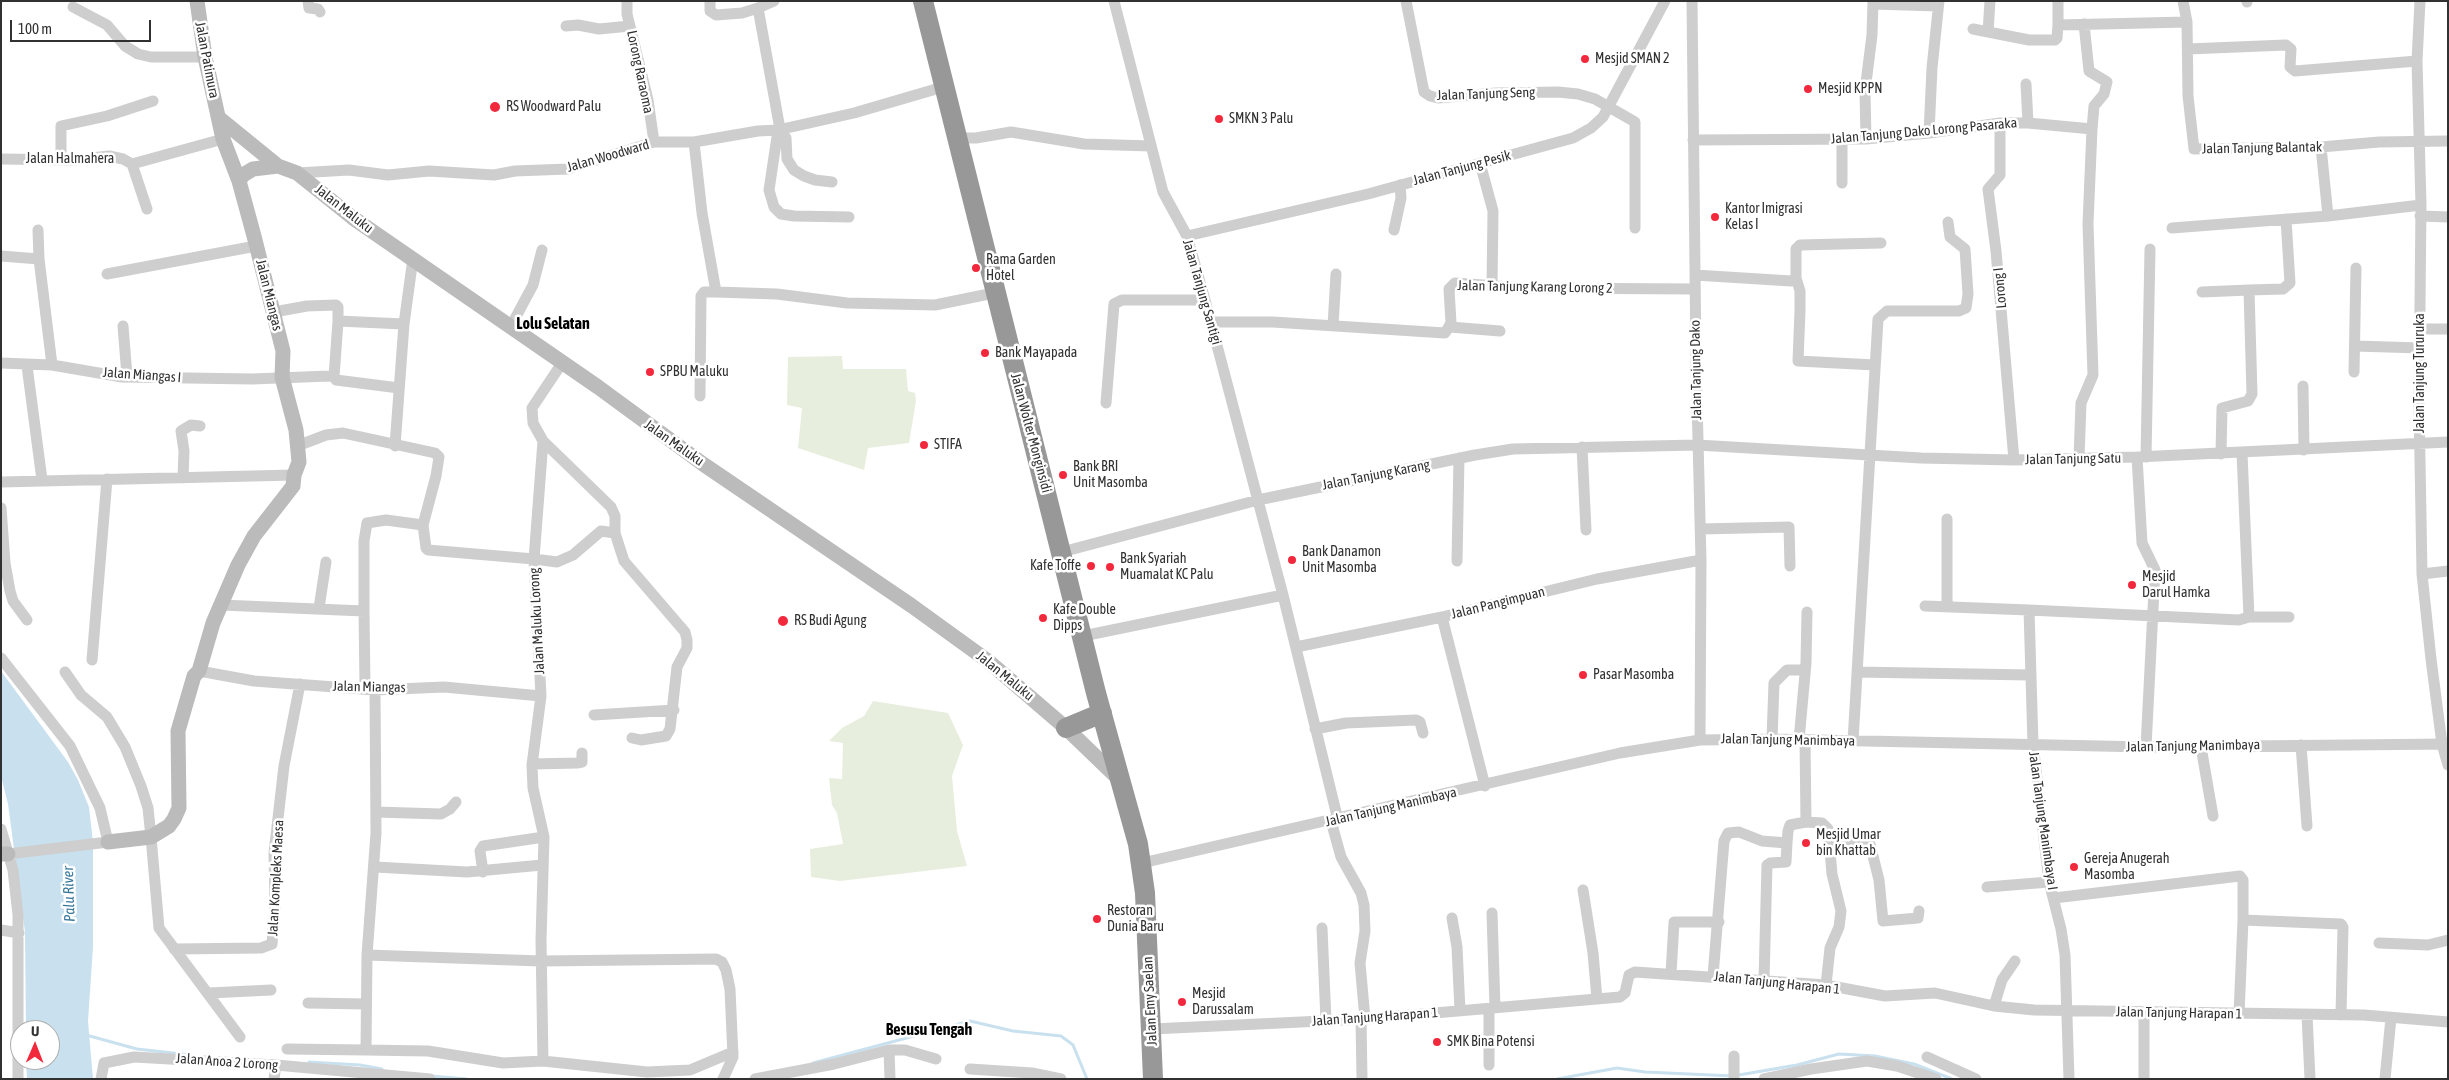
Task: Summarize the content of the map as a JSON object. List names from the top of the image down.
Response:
{
  "streets": {
    "highway": ["Jalan Wolter Monginsidi", "Jalan Emy Saelan"],
    "main road": ["Jalan Patimura", "Jalan Maluku", "Jalan Miangas"],
    "street": [
      "Lorong Raraoma",
      "Jalan Tanjung Seng",
      "Jalan Tanjung Dako Lorong Pasaraka",
      "Jalan Tanjung Balantak",
      "Jalan Woodward",
      "Jalan Halmahera",
      "Jalan Tanjung Pesik",
      "Jalan Tanjung Karang Lorong 2",
      "Lorong I",
      "Jalan Tanjung Santigi",
      "Jalan Tanjung Dako",
      "Jalan Tanjung Tururuka",
      "Jalan Miangas I",
      "Jalan Tanjung Satu",
      "Jalan Tanjung Karang",
      "Jalan Pangimpuan",
      "Jalan Maluku Lorong",
      "Jalan Tanjung Manimbaya",
      "Jalan Tanjung Manimbaya I",
      "Jalan Kompleks Maesa",
      "Jalan Tanjung Harapan 1",
      "Jalan Anoa 2 Lorong"
    ]
  },
  "crossings": [
    ["Jalan Patimura", "Jalan Maluku"],
    ["Jalan Patimura", "Jalan Miangas"],
    ["Lorong Raraoma", "Jalan Woodward"],
    ["Jalan Tanjung Seng", "Jalan Tanjung Pesik"],
    ["Jalan Tanjung Dako Lorong Pasaraka", "Lorong I"],
    ["Jalan Tanjung Dako Lorong Pasaraka", "Jalan Tanjung Dako"],
    ["Jalan Tanjung Balantak", "Jalan Tanjung Tururuka"],
    ["Jalan Woodward", "Jalan Maluku"],
    ["Jalan Woodward", "Jalan Wolter Monginsidi"],
    ["Jalan Halmahera", "Jalan Miangas"],
    ["Jalan Tanjung Pesik", "Jalan Tanjung Santigi"],
    ["Jalan Maluku", "Jalan Miangas"],
    ["Jalan Maluku", "Jalan Wolter Monginsidi"],
    ["Jalan Tanjung Karang Lorong 2", "Jalan Tanjung Dako"],
    ["Lorong I", "Jalan Tanjung Satu"],
    ["Jalan Tanjung Santigi", "Jalan Tanjung Karang"],
    ["Jalan Miangas", "Jalan Miangas I"],
    ["Jalan Miangas", "Jalan Maluku Lorong"],
    ["Jalan Miangas", "Jalan Kompleks Maesa"],
    ["Jalan Tanjung Dako", "Jalan Tanjung Satu"],
    ["Jalan Tanjung Dako", "Jalan Tanjung Karang"],
    ["Jalan Tanjung Dako", "Jalan Pangimpuan"],
    ["Jalan Tanjung Dako", "Jalan Tanjung Manimbaya"],
    ["Jalan Tanjung Tururuka", "Jalan Tanjung Satu"],
    ["Jalan Tanjung Tururuka", "Jalan Tanjung Manimbaya"],
    ["Jalan Wolter Monginsidi", "Jalan Tanjung Karang"],
    ["Jalan Wolter Monginsidi", "Jalan Tanjung Manimbaya"],
    ["Jalan Wolter Monginsidi", "Jalan Emy Saelan"],
    ["Jalan Tanjung Satu", "Jalan Tanjung Karang"],
    ["Jalan Tanjung Manimbaya", "Jalan Tanjung Manimbaya I"],
    ["Jalan Tanjung Manimbaya", "Jalan Emy Saelan"],
    ["Jalan Tanjung Manimbaya I", "Jalan Tanjung Harapan 1"],
    ["Jalan Tanjung Harapan 1", "Jalan Emy Saelan"]
  ],
  "districts": ["Lolu Selatan", "Besusu Tengah"],
  "water": ["Palu River"],
  "places": [
    "Mesjid SMAN 2",
    "Mesjid KPPN",
    "RS Woodward Palu",
    "SMKN 3 Palu",
    "Kantor Imigrasi Kelas I",
    "Rama Garden Hotel",
    "Bank Mayapada",
    "SPBU Maluku",
    "STIFA",
    "Bank BRI Unit Masomba",
    "Bank Danamon Unit Masomba",
    "Kafe Toffe",
    "Bank Syariah Muamalat KC Palu",
    "Mesjid Darul Hamka",
    "Kafe Double Dipps",
    "RS Budi Agung",
    "Pasar Masomba",
    "Mesjid Umar bin Khattab",
    "Gereja Anugerah Masomba",
    "Restoran Dunia Baru",
    "Mesjid Darussalam",
    "SMK Bina Potensi"
  ],
  "scale_bar": "100 m",
  "north": "top"
}
